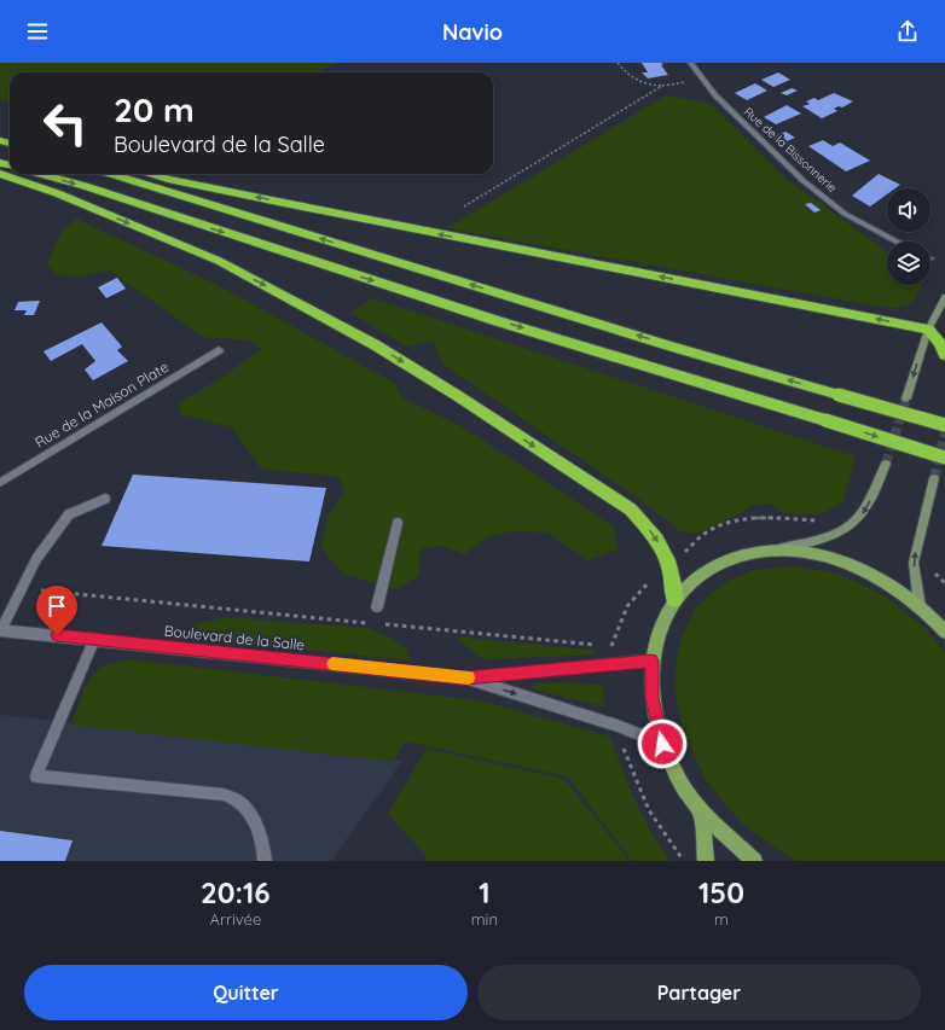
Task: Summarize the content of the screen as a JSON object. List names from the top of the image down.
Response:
{
  "streets": {
    "street": ["Rue de la Bissonnerie", "Rue de la Maison Plate", "Boulevard de la Salle"]
  },
  "page": {
    "header": "Navio",
    "turn": ["20 m", "Boulevard de la Salle"],
    "eta": [
      "20:16",
      "Arrivée",
      "1",
      "min",
      "150",
      "m"
    ],
    "buttons": ["Quitter", "Partager"]
  }
}
